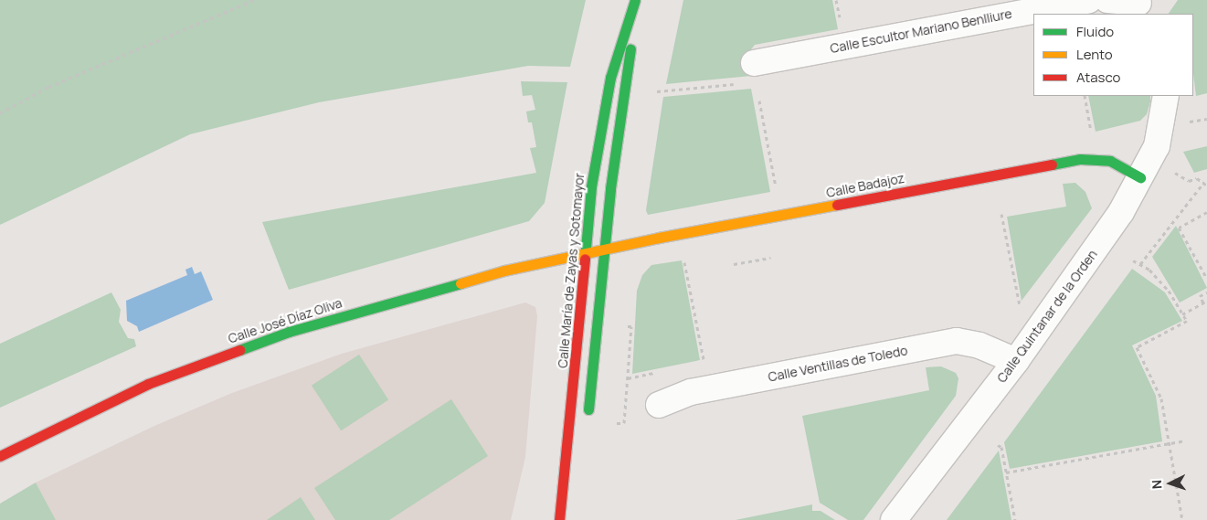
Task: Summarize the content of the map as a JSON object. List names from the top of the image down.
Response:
{
  "streets": {
    "street": [
      "Calle Escultor Mariano Benlliure",
      "Calle Badajoz",
      "Calle María de Zayas y Sotomayor",
      "Calle Quintanar de la Orden",
      "Calle José Díaz Oliva",
      "Calle Ventillas de Toledo"
    ]
  },
  "crossings": [
    ["Calle Badajoz", "Calle María de Zayas y Sotomayor"],
    ["Calle Badajoz", "Calle Quintanar de la Orden"],
    ["Calle Badajoz", "Calle José Díaz Oliva"],
    ["Calle María de Zayas y Sotomayor", "Calle José Díaz Oliva"],
    ["Calle Quintanar de la Orden", "Calle Ventillas de Toledo"]
  ],
  "legend": ["Fluido", "Lento", "Atasco"],
  "north": "left"
}
